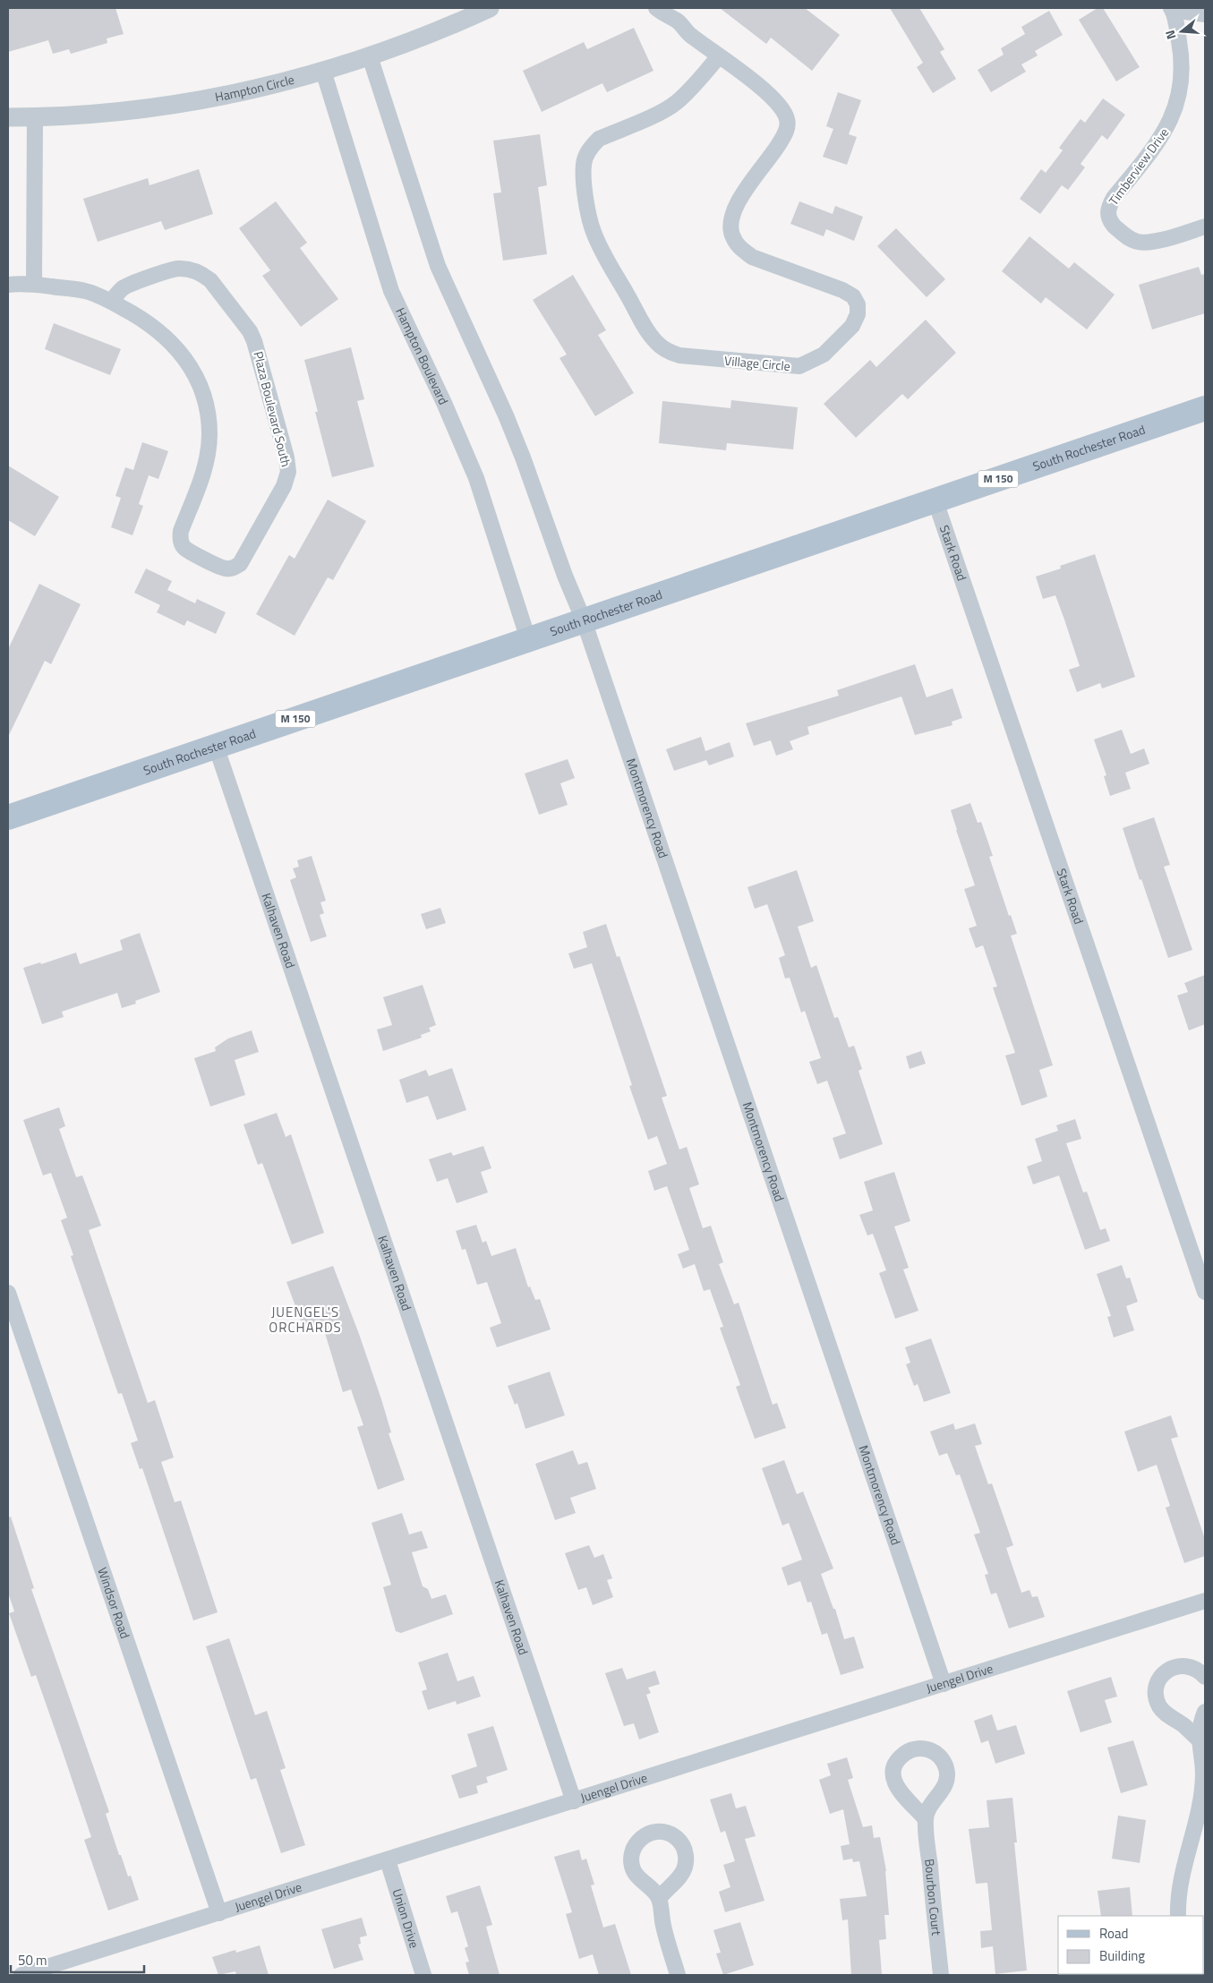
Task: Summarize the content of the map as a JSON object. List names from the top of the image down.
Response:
{
  "streets": {
    "main road": ["South Rochester Road", "M 150"],
    "street": [
      "Hampton Circle",
      "Timberview Drive",
      "Hampton Boulevard",
      "Village Circle",
      "Plaza Boulevard South",
      "Stark Road",
      "Montmorency Road",
      "Kalhaven Road",
      "Windsor Road",
      "Juengel Drive",
      "Bourbon Court",
      "Union Drive"
    ]
  },
  "crossings": [
    ["Hampton Circle", "Hampton Boulevard"],
    ["Hampton Boulevard", "South Rochester Road"],
    ["South Rochester Road", "Stark Road"],
    ["South Rochester Road", "Montmorency Road"],
    ["South Rochester Road", "Kalhaven Road"],
    ["Montmorency Road", "Juengel Drive"],
    ["Kalhaven Road", "Juengel Drive"],
    ["Windsor Road", "Juengel Drive"],
    ["Juengel Drive", "Union Drive"]
  ],
  "districts": ["JUENGEL'S ORCHARDS"],
  "legend": ["Road", "Building"],
  "scale_bar": "50 m",
  "north": "left"
}
